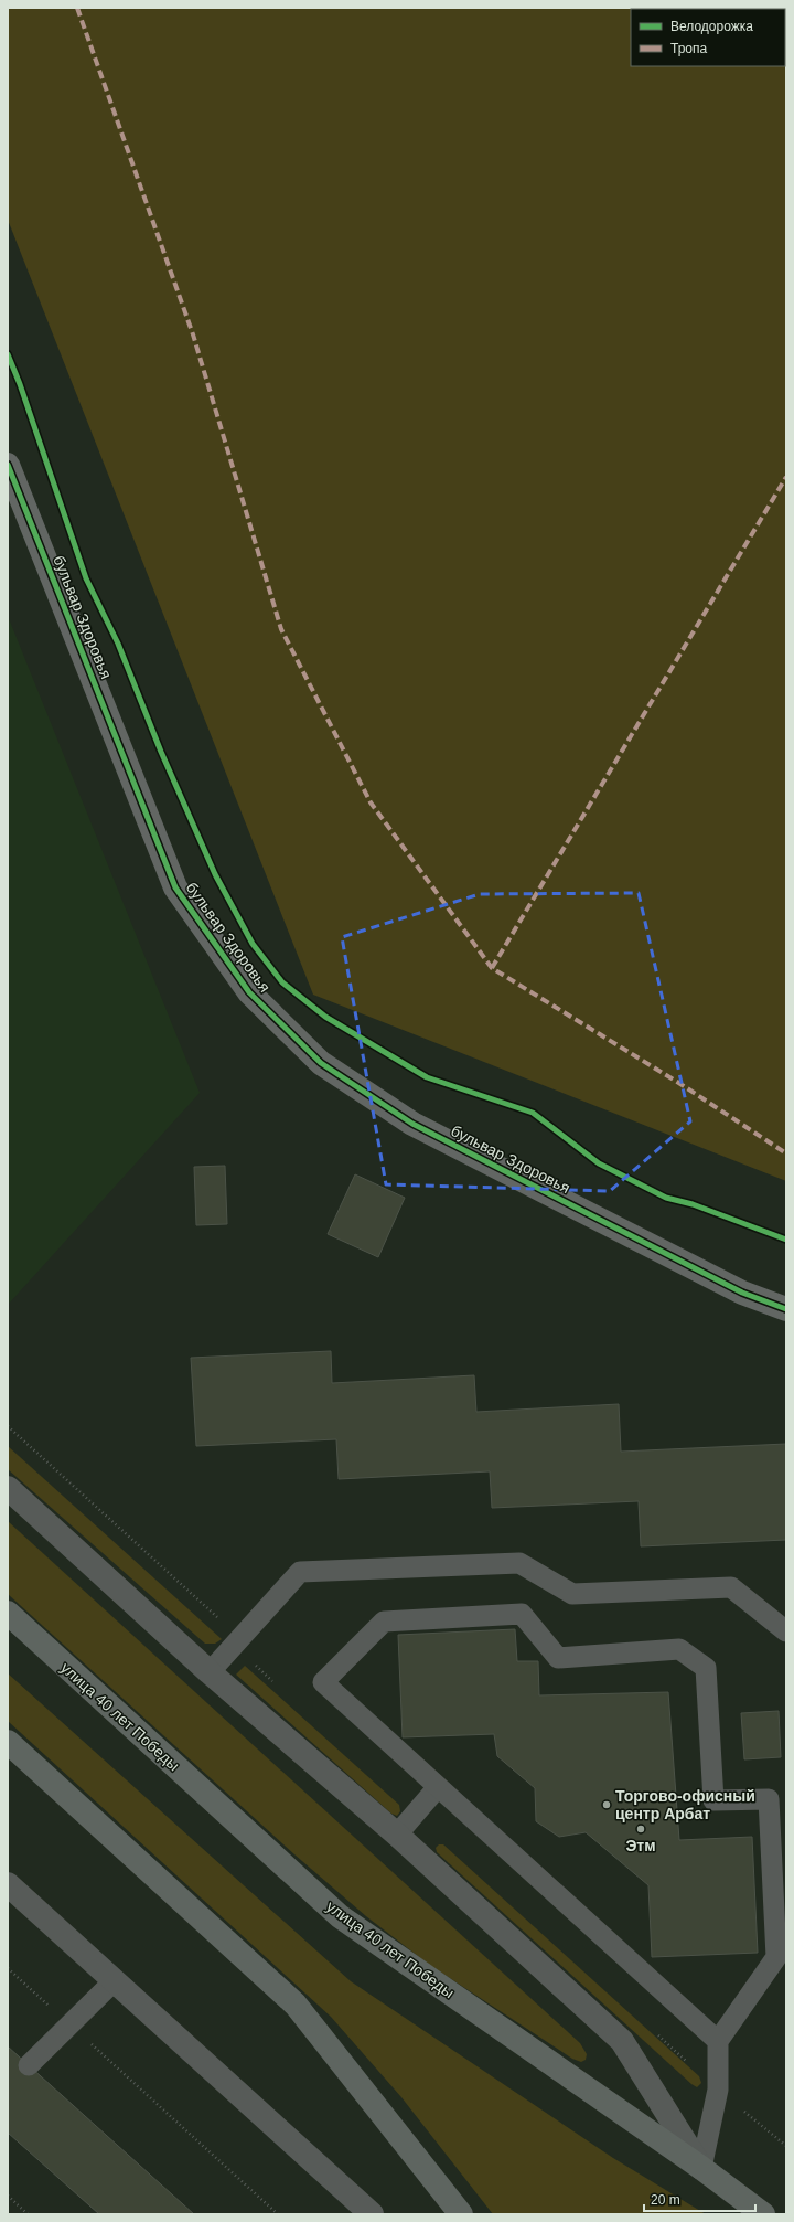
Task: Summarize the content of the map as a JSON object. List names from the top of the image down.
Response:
{
  "streets": {
    "main road": ["улица 40 лет Победы"],
    "street": ["бульвар Здоровья"]
  },
  "places": ["Торгово-офисный центр Арбат", "Этм"],
  "legend": ["Велодорожка", "Тропа"],
  "scale_bar": "20 m"
}
